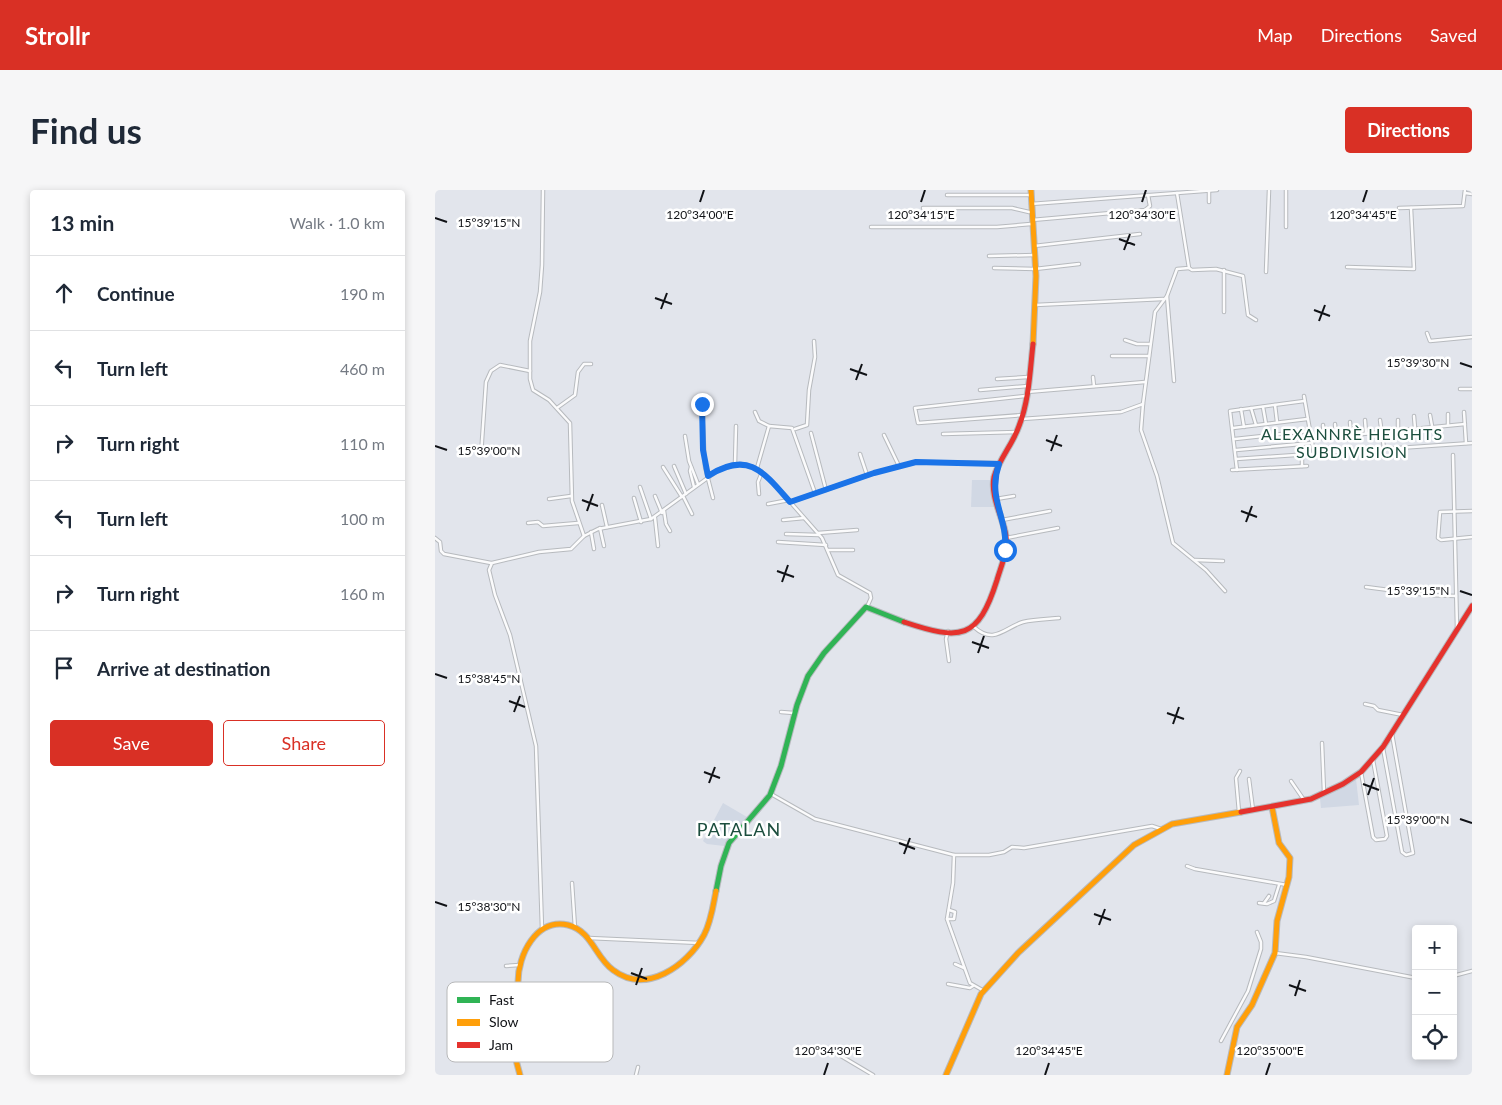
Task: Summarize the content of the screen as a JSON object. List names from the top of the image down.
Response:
{
  "districts": ["ALEXANNRÈ HEIGHTS SUBDIVISION", "PATALAN"],
  "legend": ["Fast", "Slow", "Jam"],
  "page": {
    "header": "Strollr",
    "nav": ["Map", "Directions", "Saved"],
    "buttons": [
      "Directions",
      ["Save", "Share"]
    ],
    "title": "Find us",
    "heading": ["13 min", "Walk · 1.0 km"],
    "list": [
      ["Continue", "190 m"],
      ["Turn left", "460 m"],
      ["Turn right", "110 m"],
      ["Turn left", "100 m"],
      ["Turn right", "160 m"],
      "Arrive at destination"
    ],
    "map_buttons": ["+", "−"]
  },
  "coordinates": [
    "120°34'00\"E",
    "120°34'15\"E",
    "120°34'30\"E",
    "120°34'45\"E",
    "15°39'15\"N",
    "15°39'30\"N",
    "15°39'00\"N",
    "15°38'45\"N",
    "15°38'30\"N",
    "120°35'00\"E"
  ]
}
